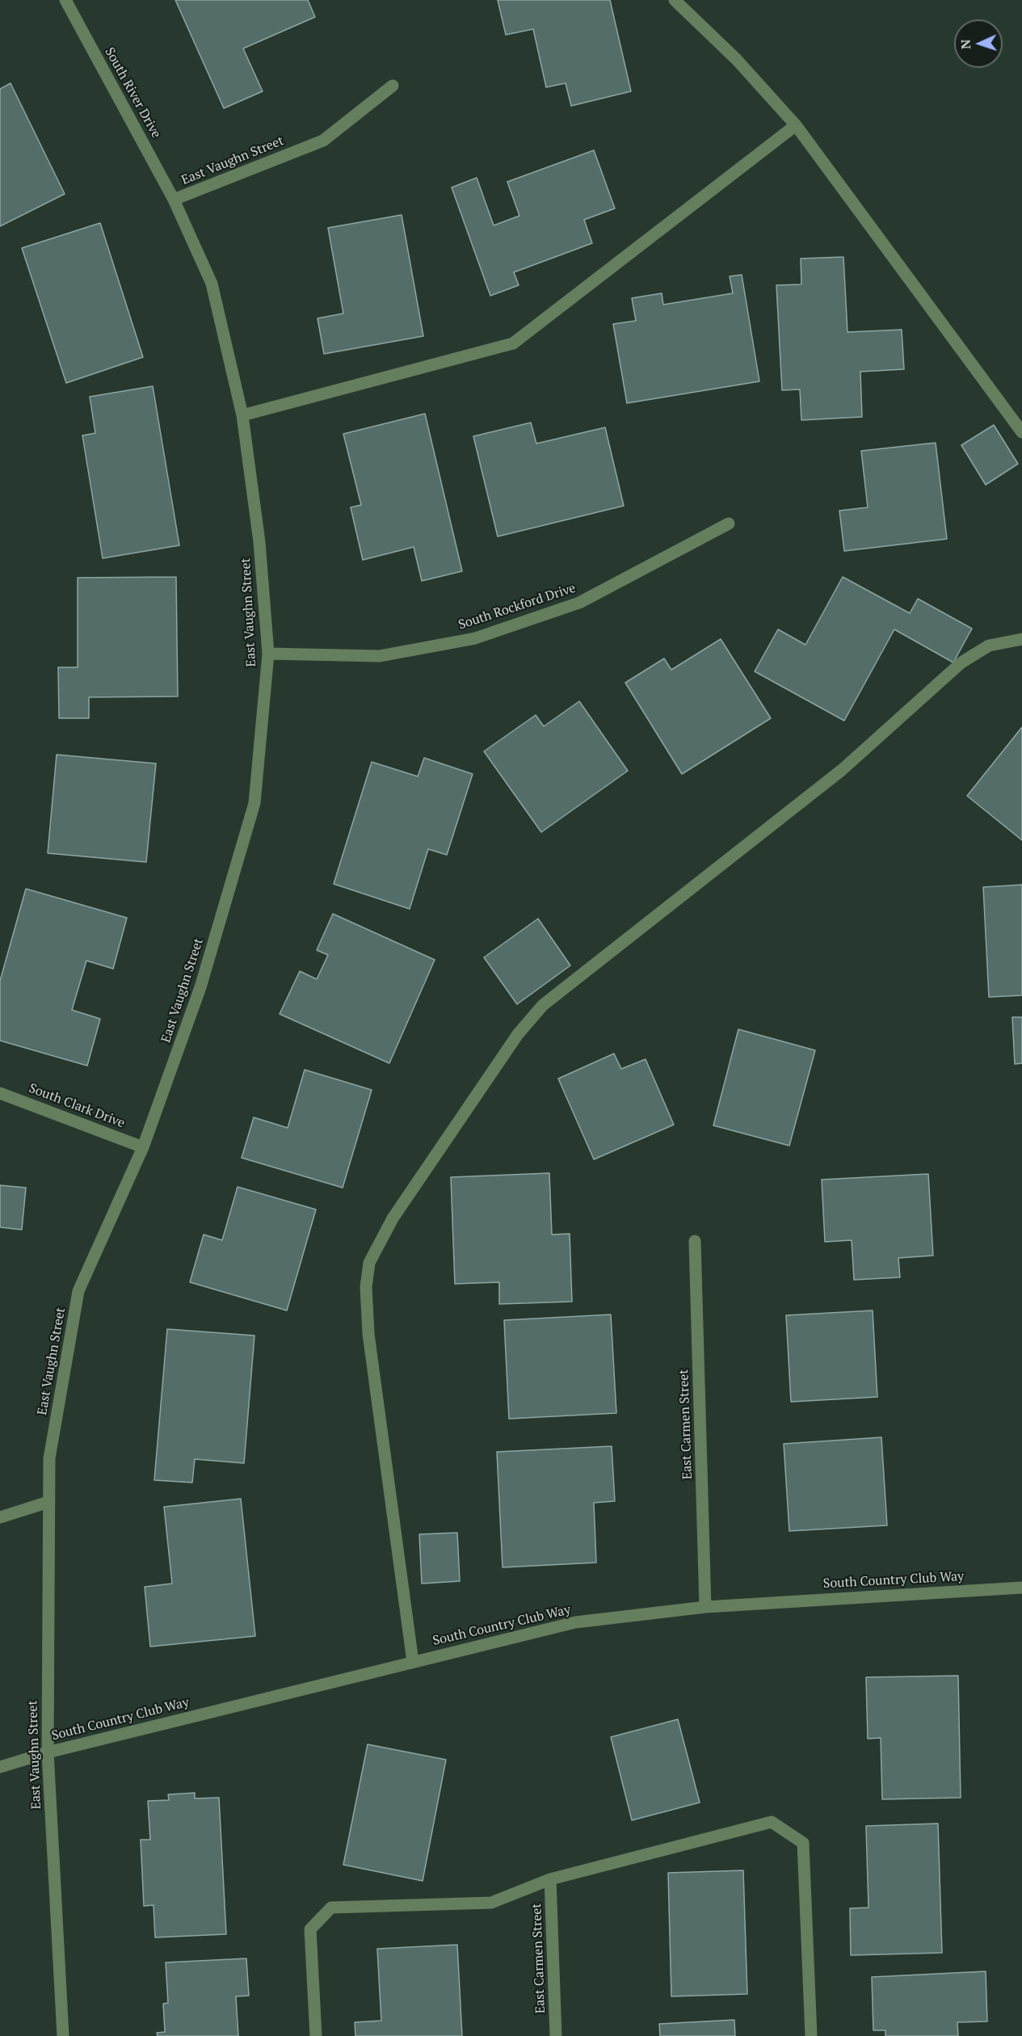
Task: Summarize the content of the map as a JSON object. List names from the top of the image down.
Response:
{
  "streets": {
    "street": [
      "South River Drive",
      "East Vaughn Street",
      "South Rockford Drive",
      "South Clark Drive",
      "East Carmen Street",
      "South Country Club Way"
    ]
  },
  "crossings": [
    ["South River Drive", "East Vaughn Street"],
    ["East Vaughn Street", "South Rockford Drive"],
    ["East Vaughn Street", "South Clark Drive"],
    ["East Vaughn Street", "South Country Club Way"],
    ["East Carmen Street", "South Country Club Way"]
  ],
  "north": "left"
}
